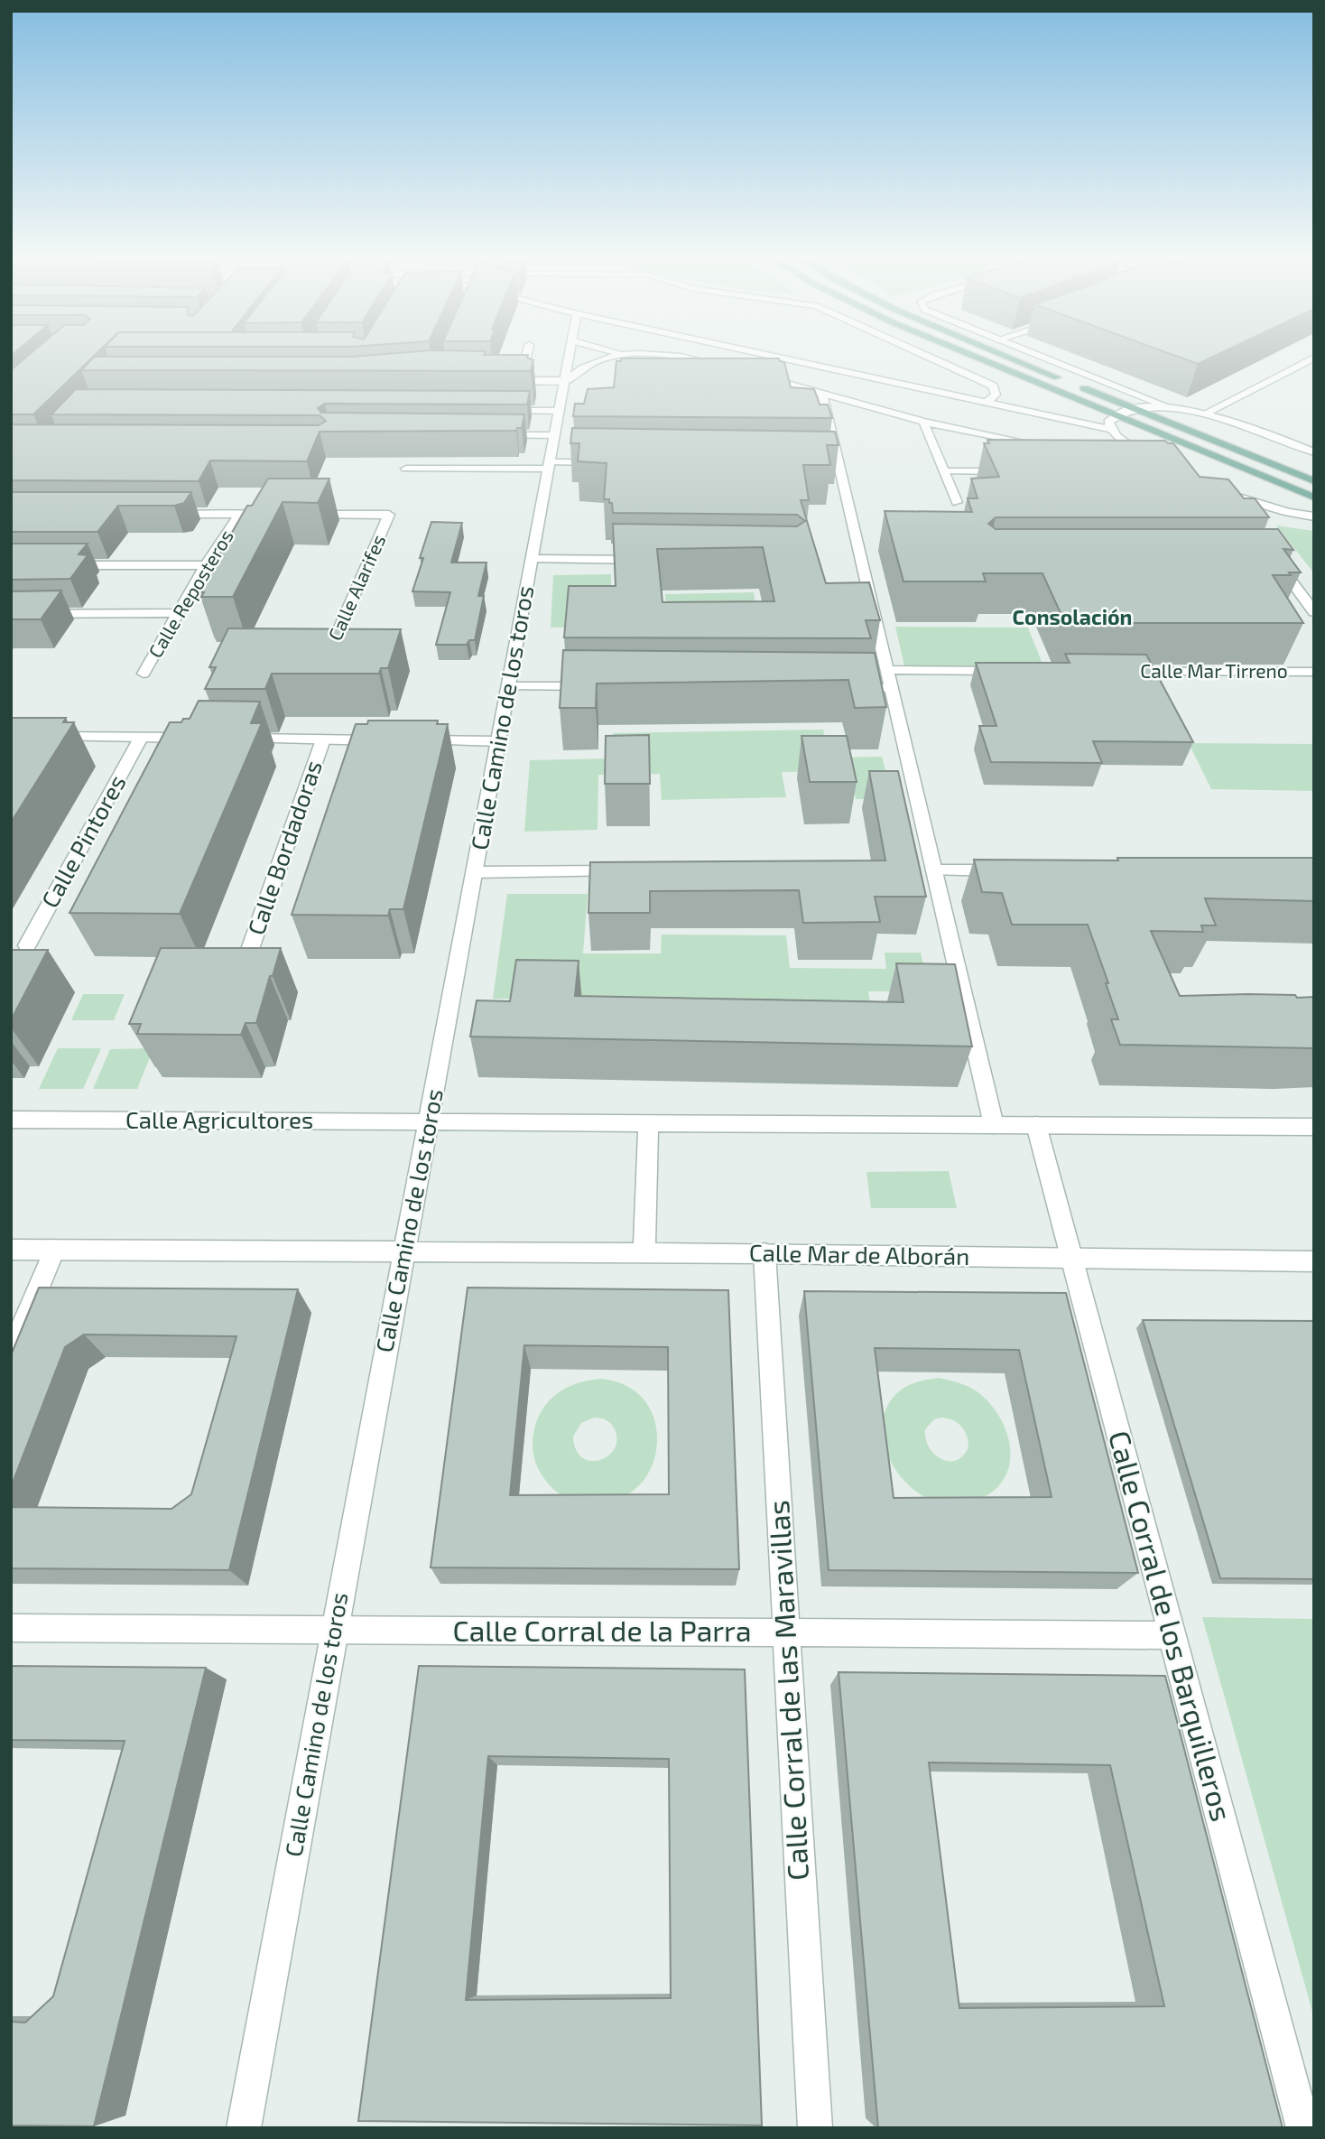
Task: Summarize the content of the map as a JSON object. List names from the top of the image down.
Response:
{
  "streets": {
    "street": [
      "Calle Alarifes",
      "Calle Reposteros",
      "Calle Mar Tirreno",
      "Calle Camino de los toros",
      "Calle Pintores",
      "Calle Bordadoras",
      "Calle Agricultores",
      "Calle Mar de Alborán",
      "Calle Corral de los Barquilleros",
      "Calle Corral de la Parra",
      "Calle Corral de las Maravillas"
    ]
  },
  "crossings": [
    ["Calle Camino de los toros", "Calle Agricultores"],
    ["Calle Camino de los toros", "Calle Mar de Alborán"],
    ["Calle Camino de los toros", "Calle Corral de la Parra"],
    ["Calle Mar de Alborán", "Calle Corral de los Barquilleros"],
    ["Calle Mar de Alborán", "Calle Corral de las Maravillas"],
    ["Calle Corral de los Barquilleros", "Calle Corral de la Parra"],
    ["Calle Corral de la Parra", "Calle Corral de las Maravillas"]
  ],
  "districts": ["Consolación"]
}
